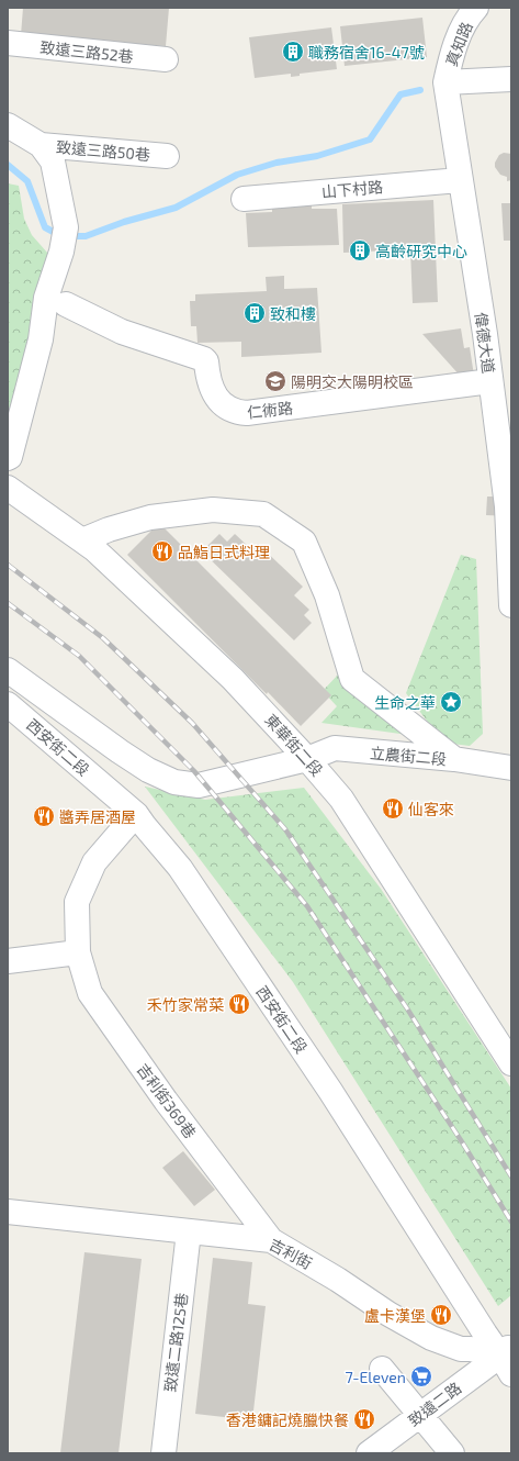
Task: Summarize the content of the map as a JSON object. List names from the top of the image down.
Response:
{
  "streets": {
    "street": [
      "真知路",
      "致遠三路52巷",
      "致遠三路50巷",
      "山下村路",
      "偉德大道",
      "仁術路",
      "東華街二段",
      "西安街二段",
      "立農街二段",
      "吉利街369巷",
      "吉利街",
      "致遠二路125巷",
      "致遠二路"
    ]
  },
  "crossings": [
    ["真知路", "偉德大道"],
    ["山下村路", "偉德大道"],
    ["偉德大道", "仁術路"],
    ["東華街二段", "立農街二段"],
    ["西安街二段", "吉利街369巷"],
    ["西安街二段", "吉利街"],
    ["西安街二段", "致遠二路"],
    ["吉利街369巷", "吉利街"],
    ["吉利街", "致遠二路125巷"],
    ["吉利街", "致遠二路"]
  ],
  "places": {
    "building": ["職務宿舍16-47號", "高齡研究中心", "致和樓"],
    "school or university": ["陽明交大陽明校區"],
    "restaurant": [
      "品鮨日式料理",
      "仙客來",
      "醬弄居酒屋",
      "禾竹家常菜",
      "盧卡漢堡",
      "香港鏞記燒臘快餐"
    ],
    "place": ["生命之華"],
    "supermarket": ["7-Eleven"]
  }
}
